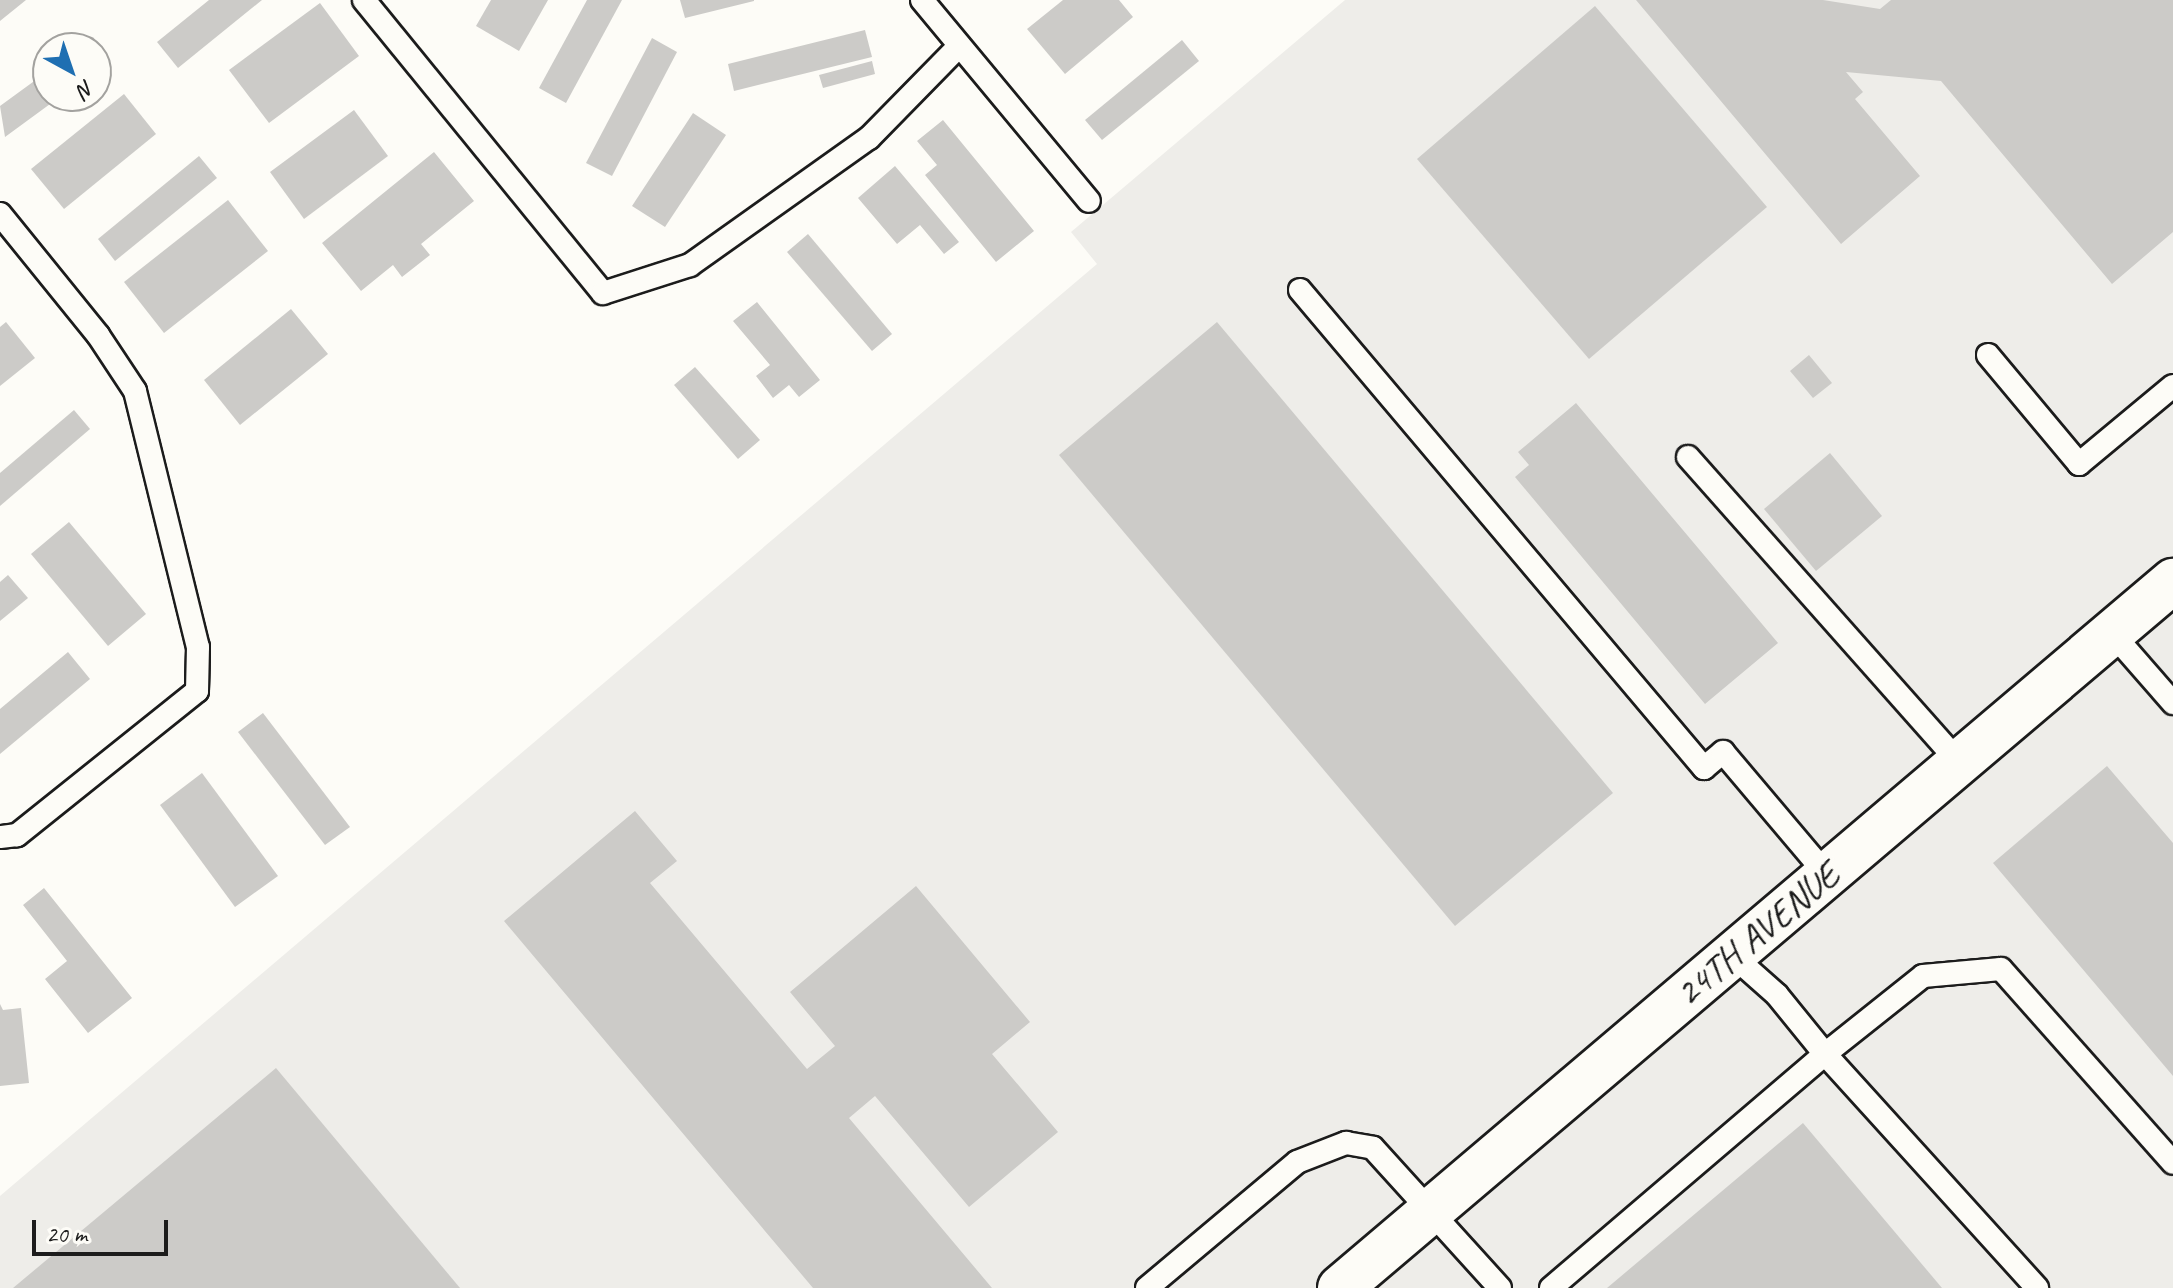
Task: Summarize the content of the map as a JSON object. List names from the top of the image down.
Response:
{
  "streets": {
    "street": ["24TH AVENUE"]
  },
  "scale_bar": "20 m",
  "north": "bottom right"
}
